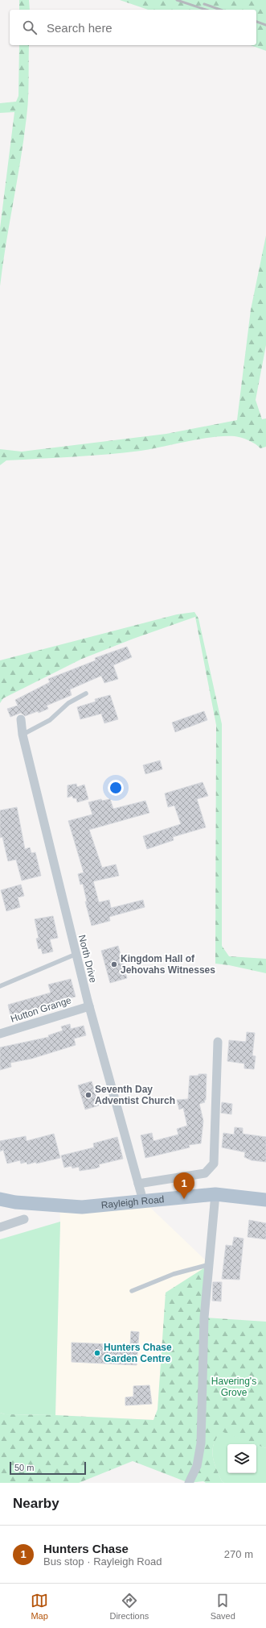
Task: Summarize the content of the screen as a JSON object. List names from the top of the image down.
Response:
{
  "streets": {
    "main road": ["Rayleigh Road"],
    "street": ["North Drive", "Hutton Grange"]
  },
  "crossings": [
    ["North Drive", "Hutton Grange"],
    ["North Drive", "Rayleigh Road"]
  ],
  "parks": ["Havering's Grove"],
  "places": ["Kingdom Hall of Jehovahs Witnesses", "Seventh Day Adventist Church", "Hunters Chase Garden Centre"],
  "scale_bar": "50 m",
  "page": {
    "search": "Search here",
    "pins": "1",
    "scale": "50 m",
    "heading": "Nearby",
    "list": [
      {
        "mark": "1",
        "name": "Hunters Chase",
        "note": "Bus stop · Rayleigh Road",
        "value": "270 m"
      }
    ],
    "nav": ["Map", "Directions", "Saved"]
  }
}
